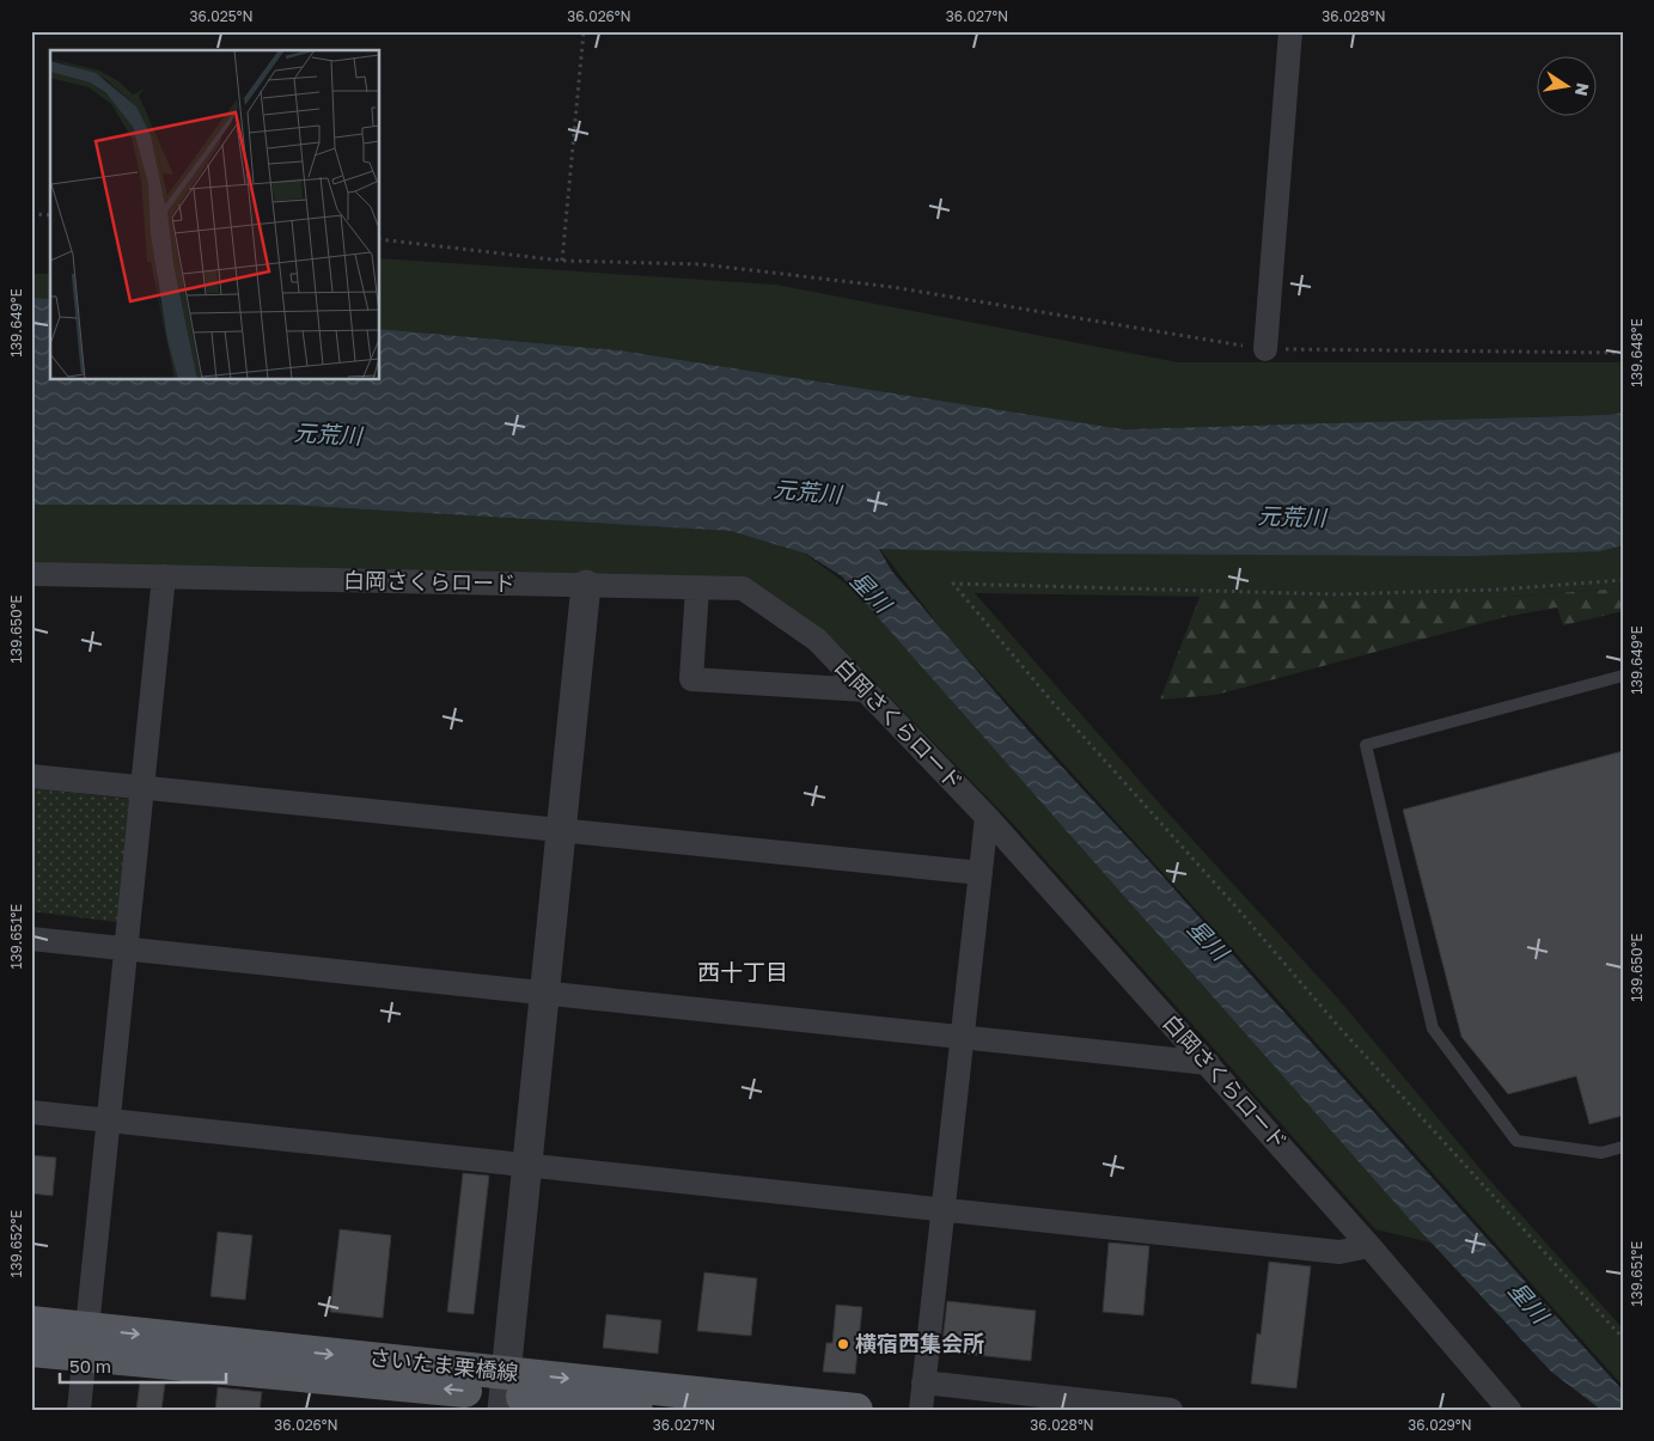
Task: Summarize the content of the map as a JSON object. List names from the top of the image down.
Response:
{
  "streets": {
    "main road": ["さいたま栗橋線"],
    "street": ["白岡さくらロード"]
  },
  "districts": ["西十丁目"],
  "water": ["元荒川", "星川"],
  "places": ["横宿西集会所"],
  "scale_bar": "50 m",
  "north": "right",
  "coordinates": [
    "36.025°N",
    "36.026°N",
    "36.027°N",
    "36.028°N",
    "139.649°E",
    "139.648°E",
    "139.650°E",
    "139.651°E",
    "139.652°E",
    "36.029°N"
  ]
}
